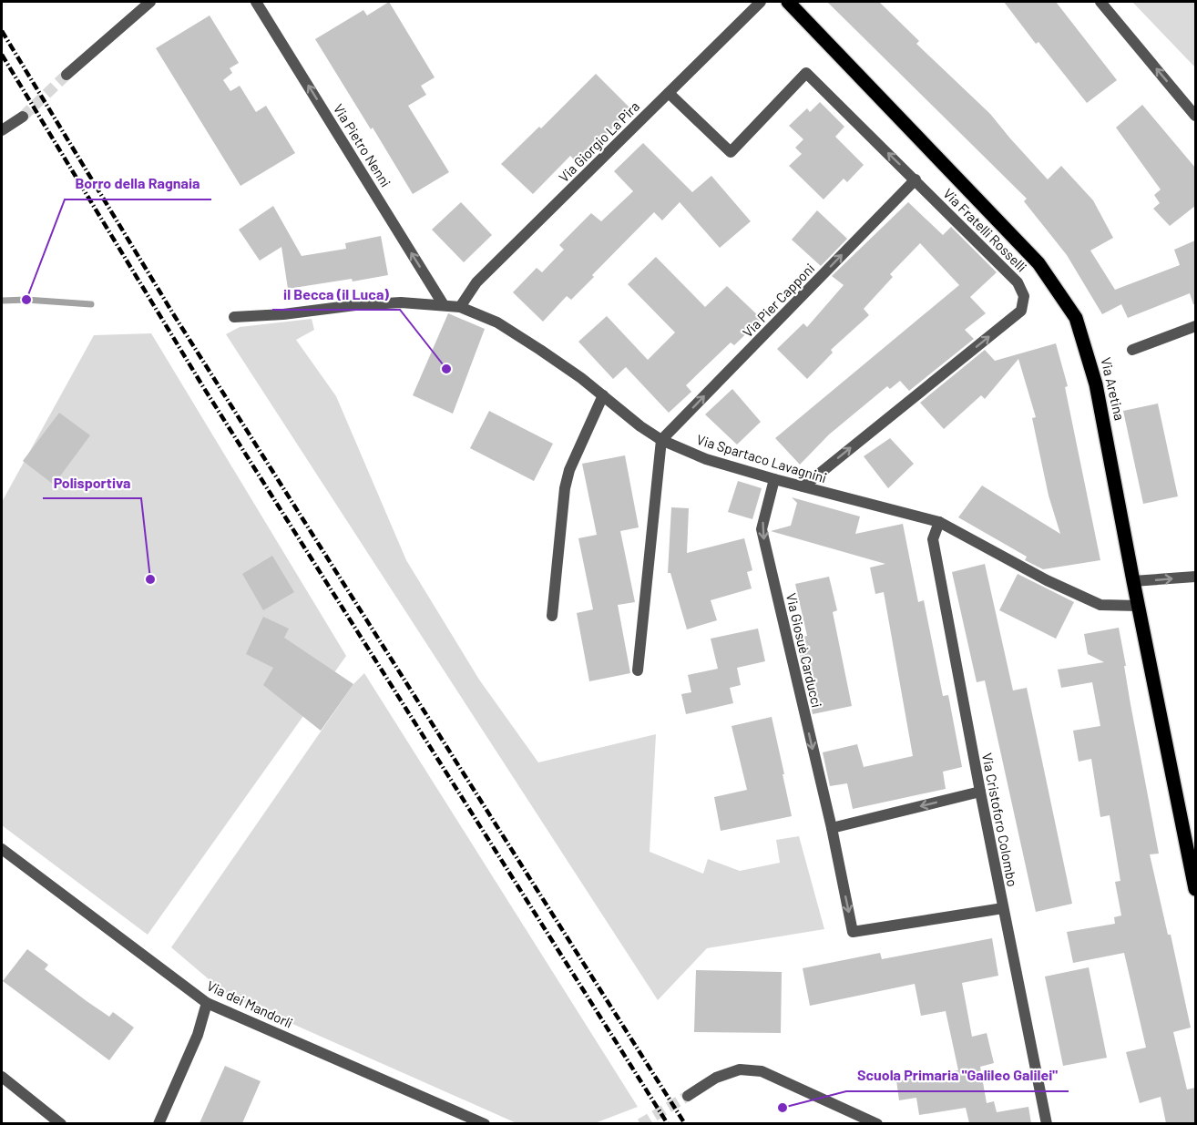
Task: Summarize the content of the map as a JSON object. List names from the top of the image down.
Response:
{
  "streets": {
    "main road": ["Via Aretina"],
    "street": [
      "Via Giorgio La Pira",
      "Via Pietro Nenni",
      "Via Fratelli Rosselli",
      "Via Pier Capponi",
      "Via Spartaco Lavagnini",
      "Via Giosuè Carducci",
      "Via Cristoforo Colombo",
      "Via dei Mandorli"
    ]
  },
  "crossings": [
    ["Via Giorgio La Pira", "Via Fratelli Rosselli"],
    ["Via Giorgio La Pira", "Via Spartaco Lavagnini"],
    ["Via Pietro Nenni", "Via Spartaco Lavagnini"],
    ["Via Fratelli Rosselli", "Via Pier Capponi"],
    ["Via Fratelli Rosselli", "Via Spartaco Lavagnini"],
    ["Via Pier Capponi", "Via Spartaco Lavagnini"],
    ["Via Aretina", "Via Spartaco Lavagnini"],
    ["Via Spartaco Lavagnini", "Via Giosuè Carducci"],
    ["Via Spartaco Lavagnini", "Via Cristoforo Colombo"],
    ["Via Giosuè Carducci", "Via Cristoforo Colombo"]
  ],
  "one_way": ["Via Pietro Nenni", "Via Pier Capponi"],
  "places": [
    "Borro della Ragnaia",
    "il Becca (il Luca)",
    "Polisportiva",
    "Scuola Primaria \"Galileo Galilei\""
  ]
}
